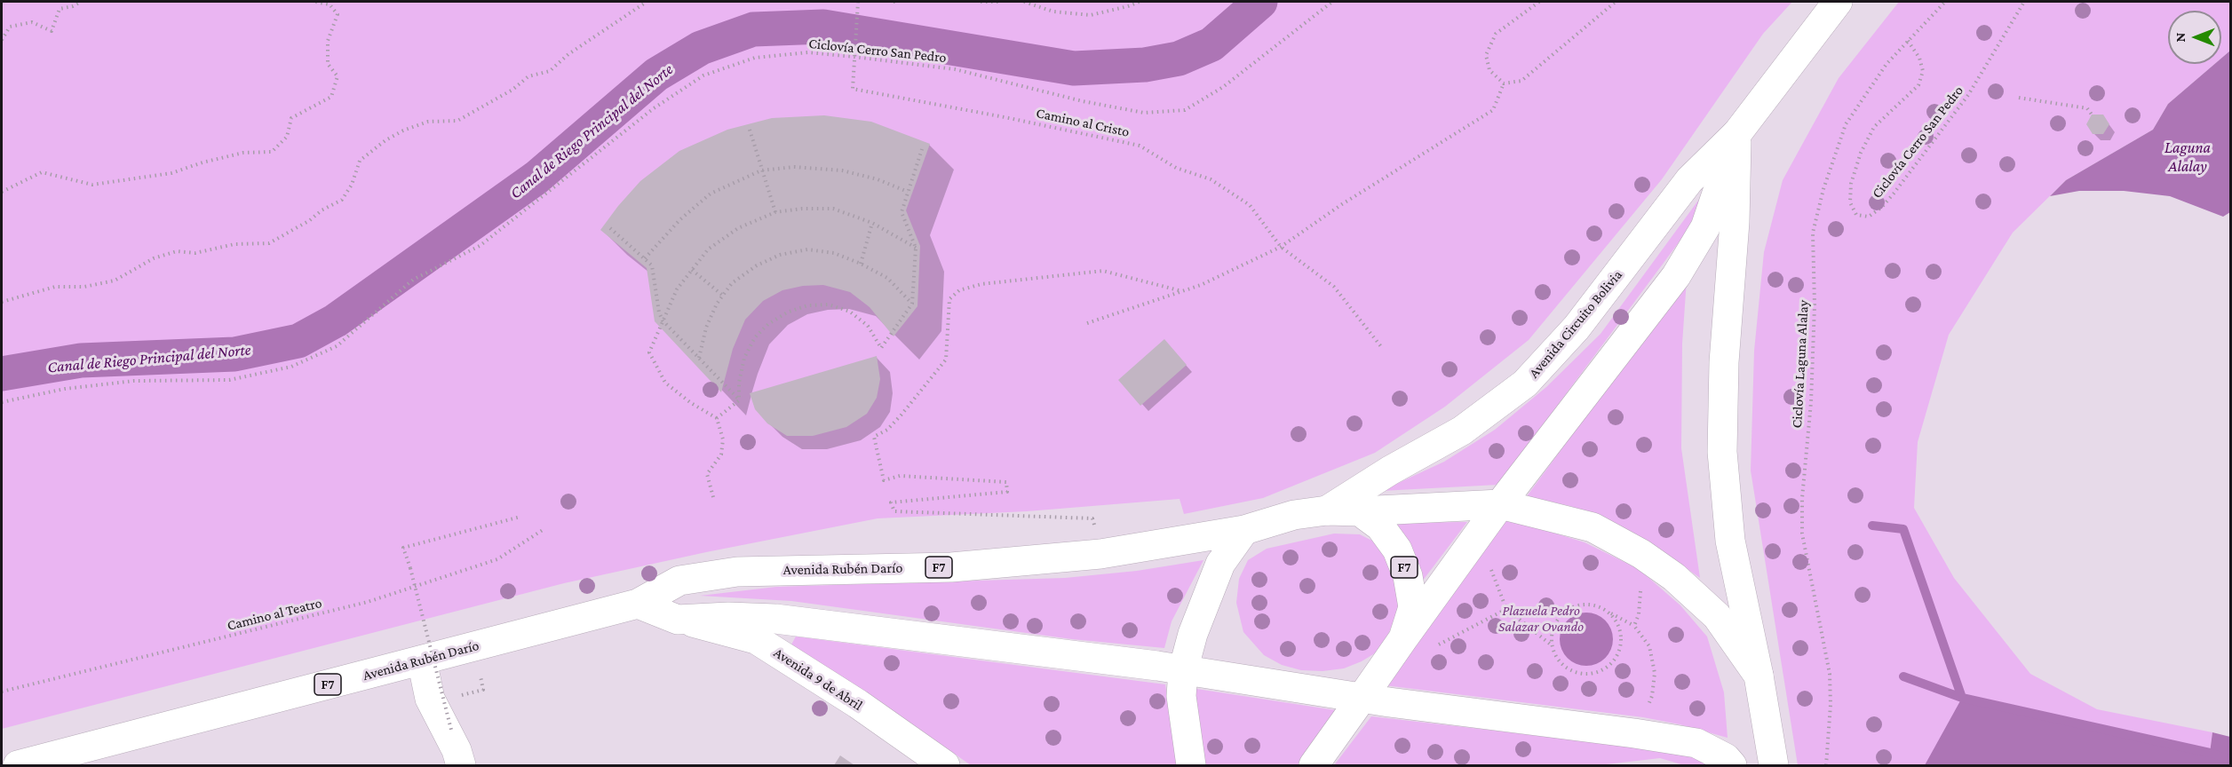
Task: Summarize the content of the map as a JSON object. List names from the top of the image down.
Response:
{
  "streets": {
    "main road": [
      "Avenida Circuito Bolivia",
      "F7",
      "Avenida Rubén Darío",
      "Avenida 9 de Abril"
    ],
    "path": [
      "Ciclovía Cerro San Pedro",
      "Camino al Cristo",
      "Ciclovía Laguna Alalay",
      "Camino al Teatro"
    ]
  },
  "crossings": [
    ["Ciclovía Cerro San Pedro", "Camino al Cristo"],
    ["Ciclovía Cerro San Pedro", "Ciclovía Laguna Alalay"],
    ["Avenida Circuito Bolivia", "F7"],
    ["F7", "Avenida Rubén Darío"]
  ],
  "water": ["Canal de Riego Principal del Norte", "Laguna Alalay"],
  "parks": ["Plazuela Pedro Salazar Ovando"],
  "north": "left"
}
